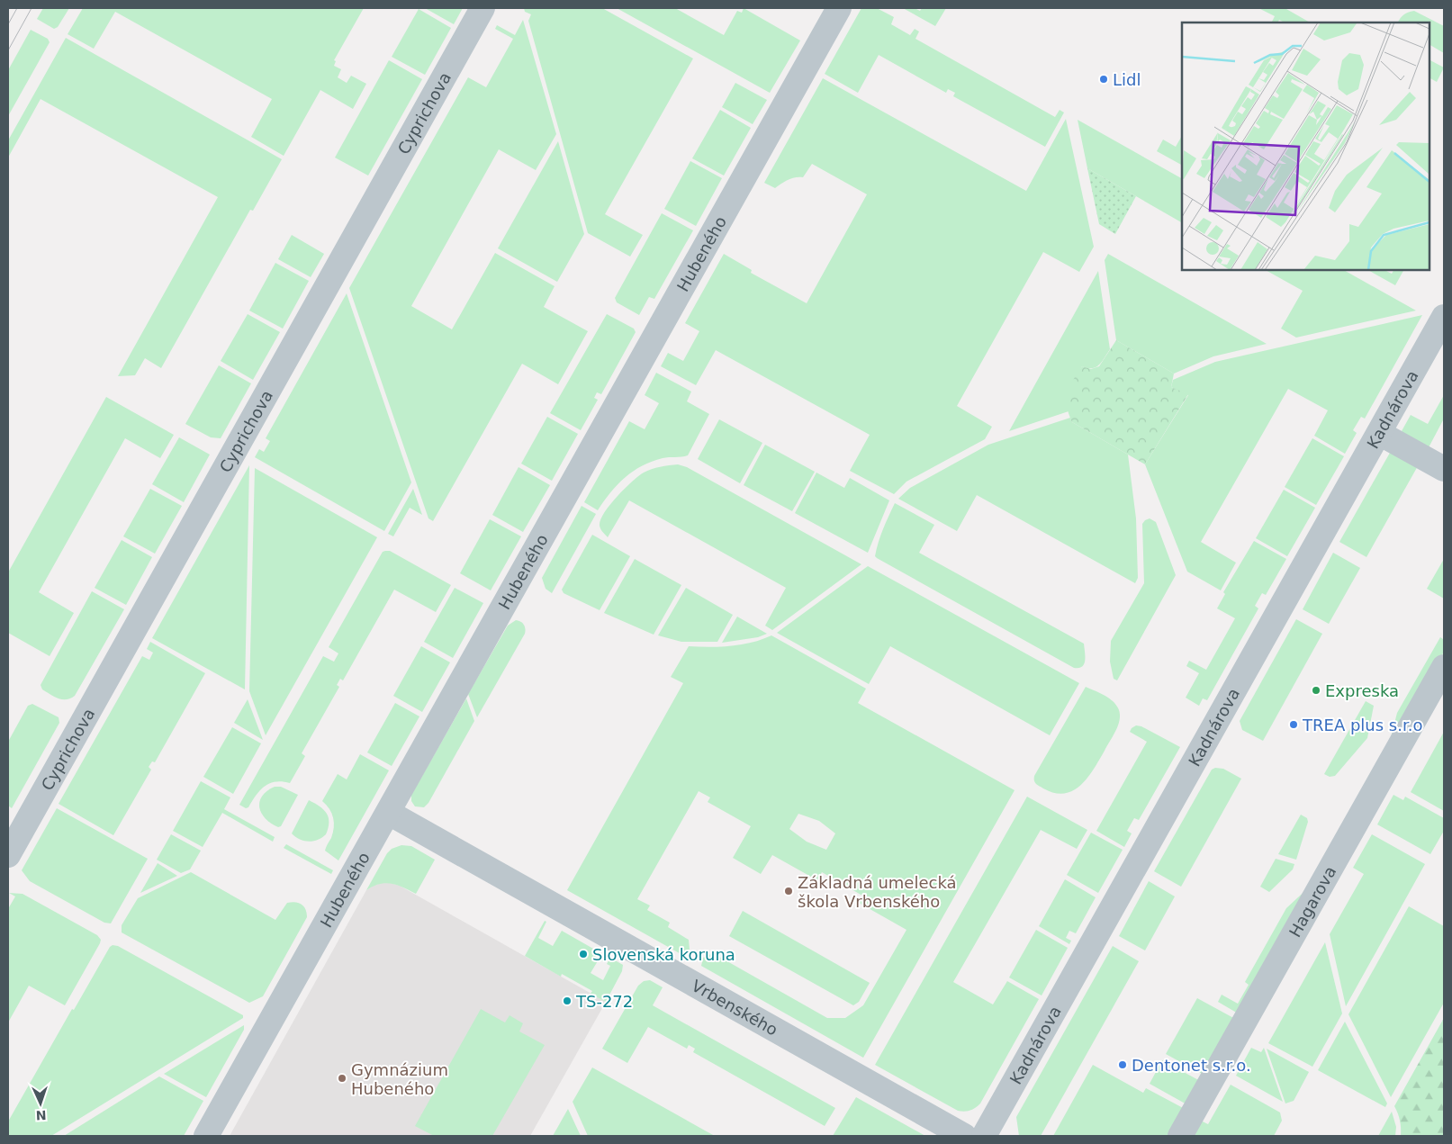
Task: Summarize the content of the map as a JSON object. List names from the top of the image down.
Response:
{
  "streets": {
    "street": [
      "Cyprichova",
      "Hubeného",
      "Kadnárova",
      "Hagarova",
      "Vrbenského"
    ]
  },
  "crossings": [
    ["Hubeného", "Vrbenského"]
  ],
  "places": [
    "Lidl",
    "Expreska",
    "TREA plus s.r.o",
    "Základná umelecká škola Vrbenského",
    "Slovenská koruna",
    "TS-272",
    "Dentonet s.r.o.",
    "Gymnázium Hubeného"
  ],
  "north": "bottom"
}
